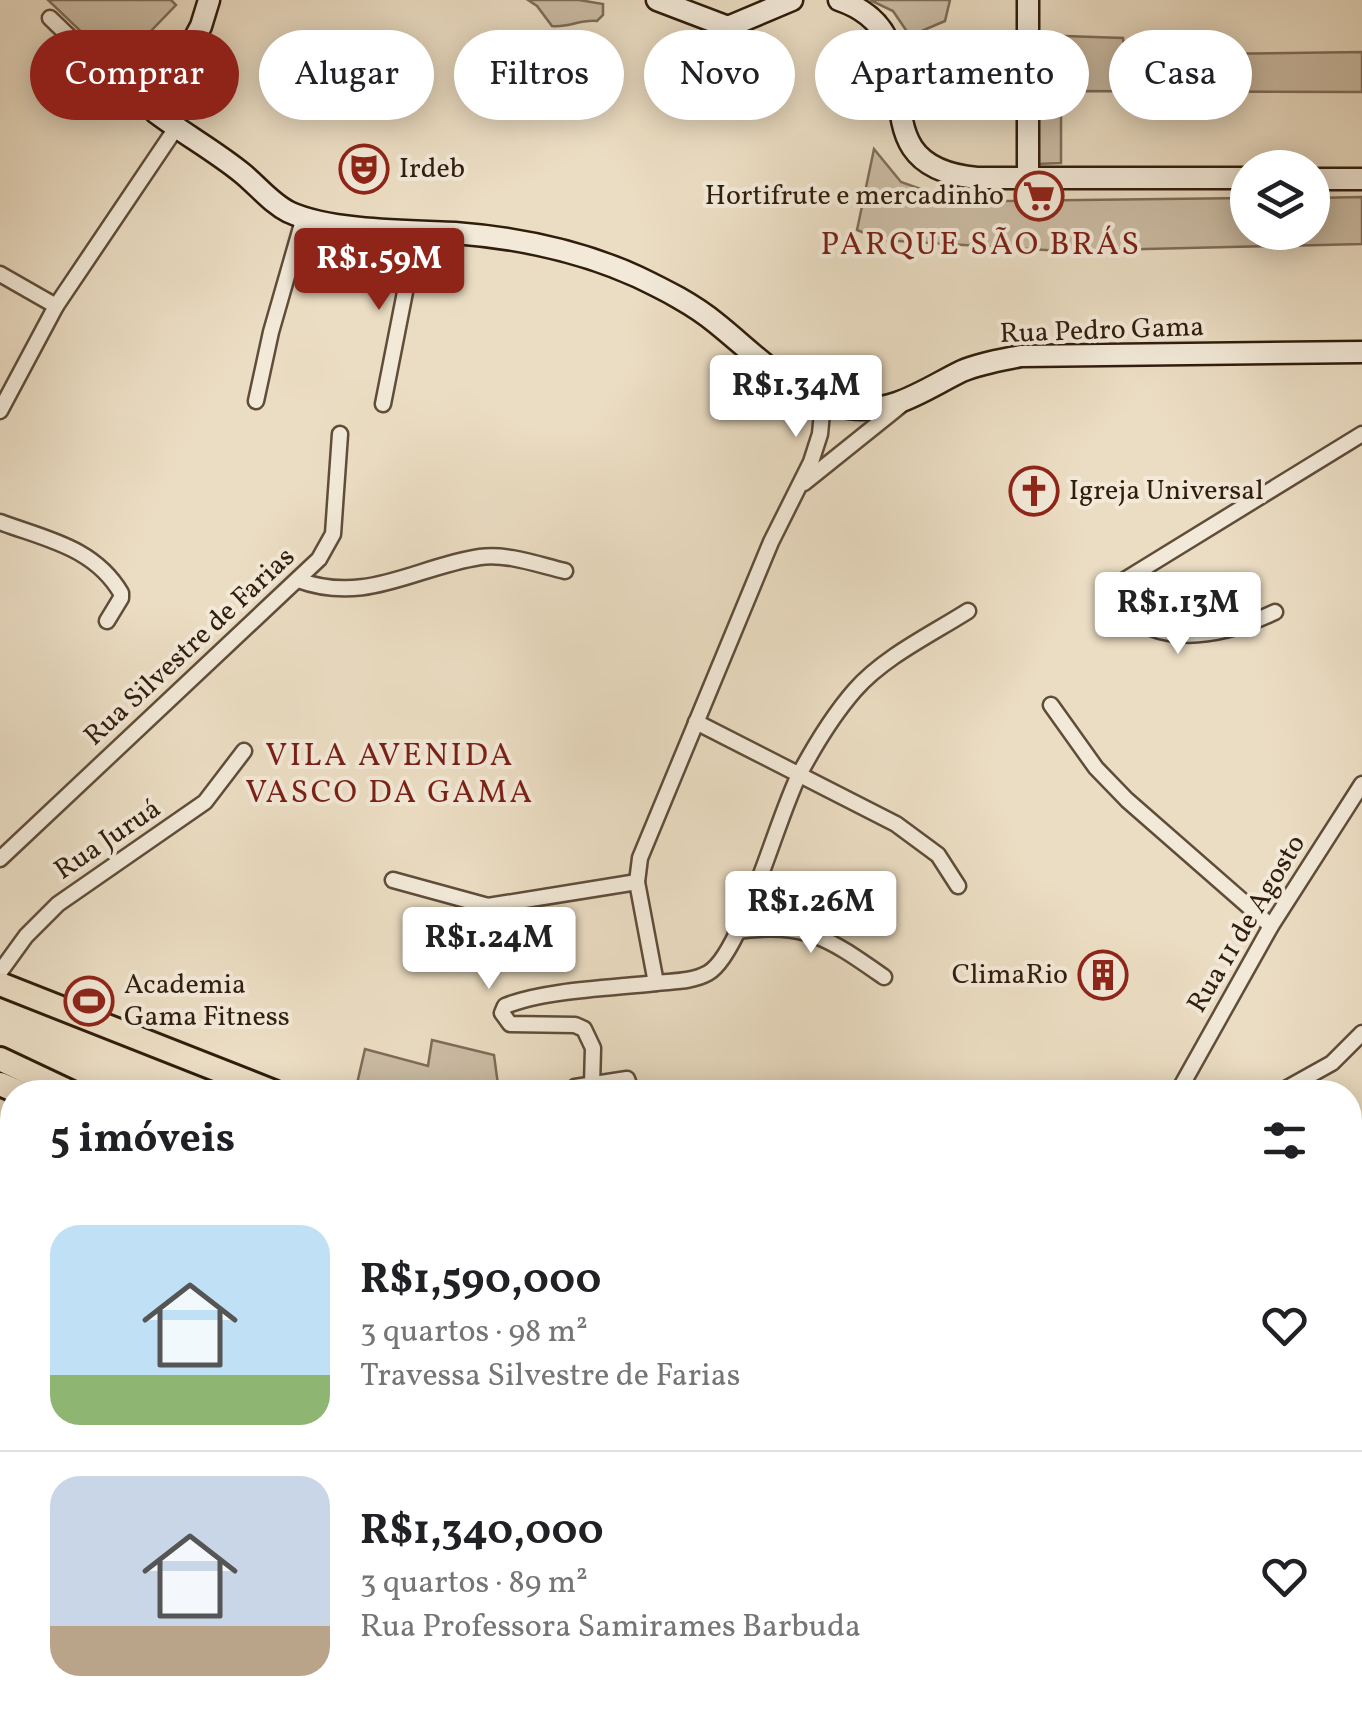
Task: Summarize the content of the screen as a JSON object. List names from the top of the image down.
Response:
{
  "streets": {
    "street": [
      "Rua Pedro Gama",
      "Rua Silvestre de Farias",
      "Rua Juruá",
      "Rua 11 de Agosto"
    ]
  },
  "districts": ["PARQUE SÃO BRÁS", "VILA AVENIDA VASCO DA GAMA"],
  "places": {
    "theatre": ["Irdeb"],
    "supermarket": ["Hortifrute e mercadinho"],
    "church": ["Igreja Universal"],
    "building": ["ClimaRio"],
    "sports": ["Academia Gama Fitness"]
  },
  "page": {
    "chip": [
      "Comprar",
      "Alugar",
      "Filtros",
      "Novo",
      "Apartamento",
      "Casa"
    ],
    "price": [
      "R$1.59M",
      "R$1.34M",
      "R$1.13M",
      "R$1.26M",
      "R$1.24M"
    ],
    "heading": "5 imóveis",
    "list": [
      {
        "name": "R$1,590,000",
        "note": "3 quartos · 98 m² · Travessa Silvestre de Farias"
      },
      {
        "name": "R$1,340,000",
        "note": "3 quartos · 89 m² · Rua Professora Samirames Barbuda"
      }
    ]
  }
}
